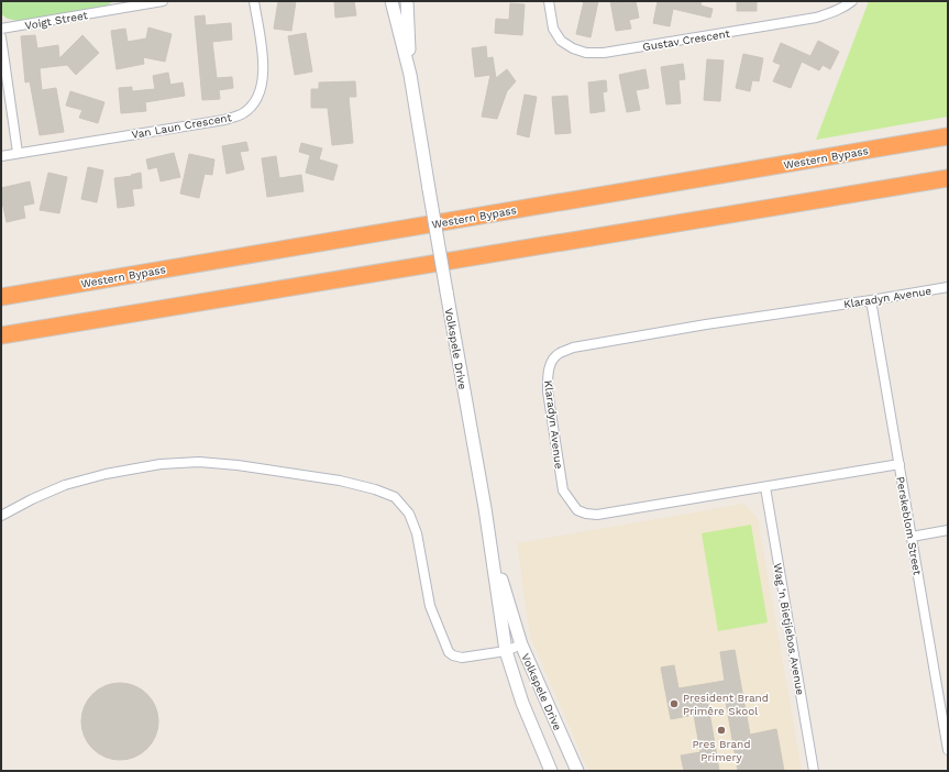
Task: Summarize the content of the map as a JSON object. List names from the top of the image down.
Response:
{
  "streets": {
    "highway": ["Western Bypass"],
    "street": [
      "Voigt Street",
      "Gustav Crescent",
      "Van Laun Crescent",
      "Klaradyn Avenue",
      "Volkspele Drive",
      "Perskeblom Street",
      "Wag 'n Bietjiebos Avenue"
    ]
  },
  "crossings": [
    ["Klaradyn Avenue", "Perskeblom Street"],
    ["Klaradyn Avenue", "Wag 'n Bietjiebos Avenue"]
  ],
  "places": ["President Brand Primêre Skool", "Pres Brand Primery"]
}
